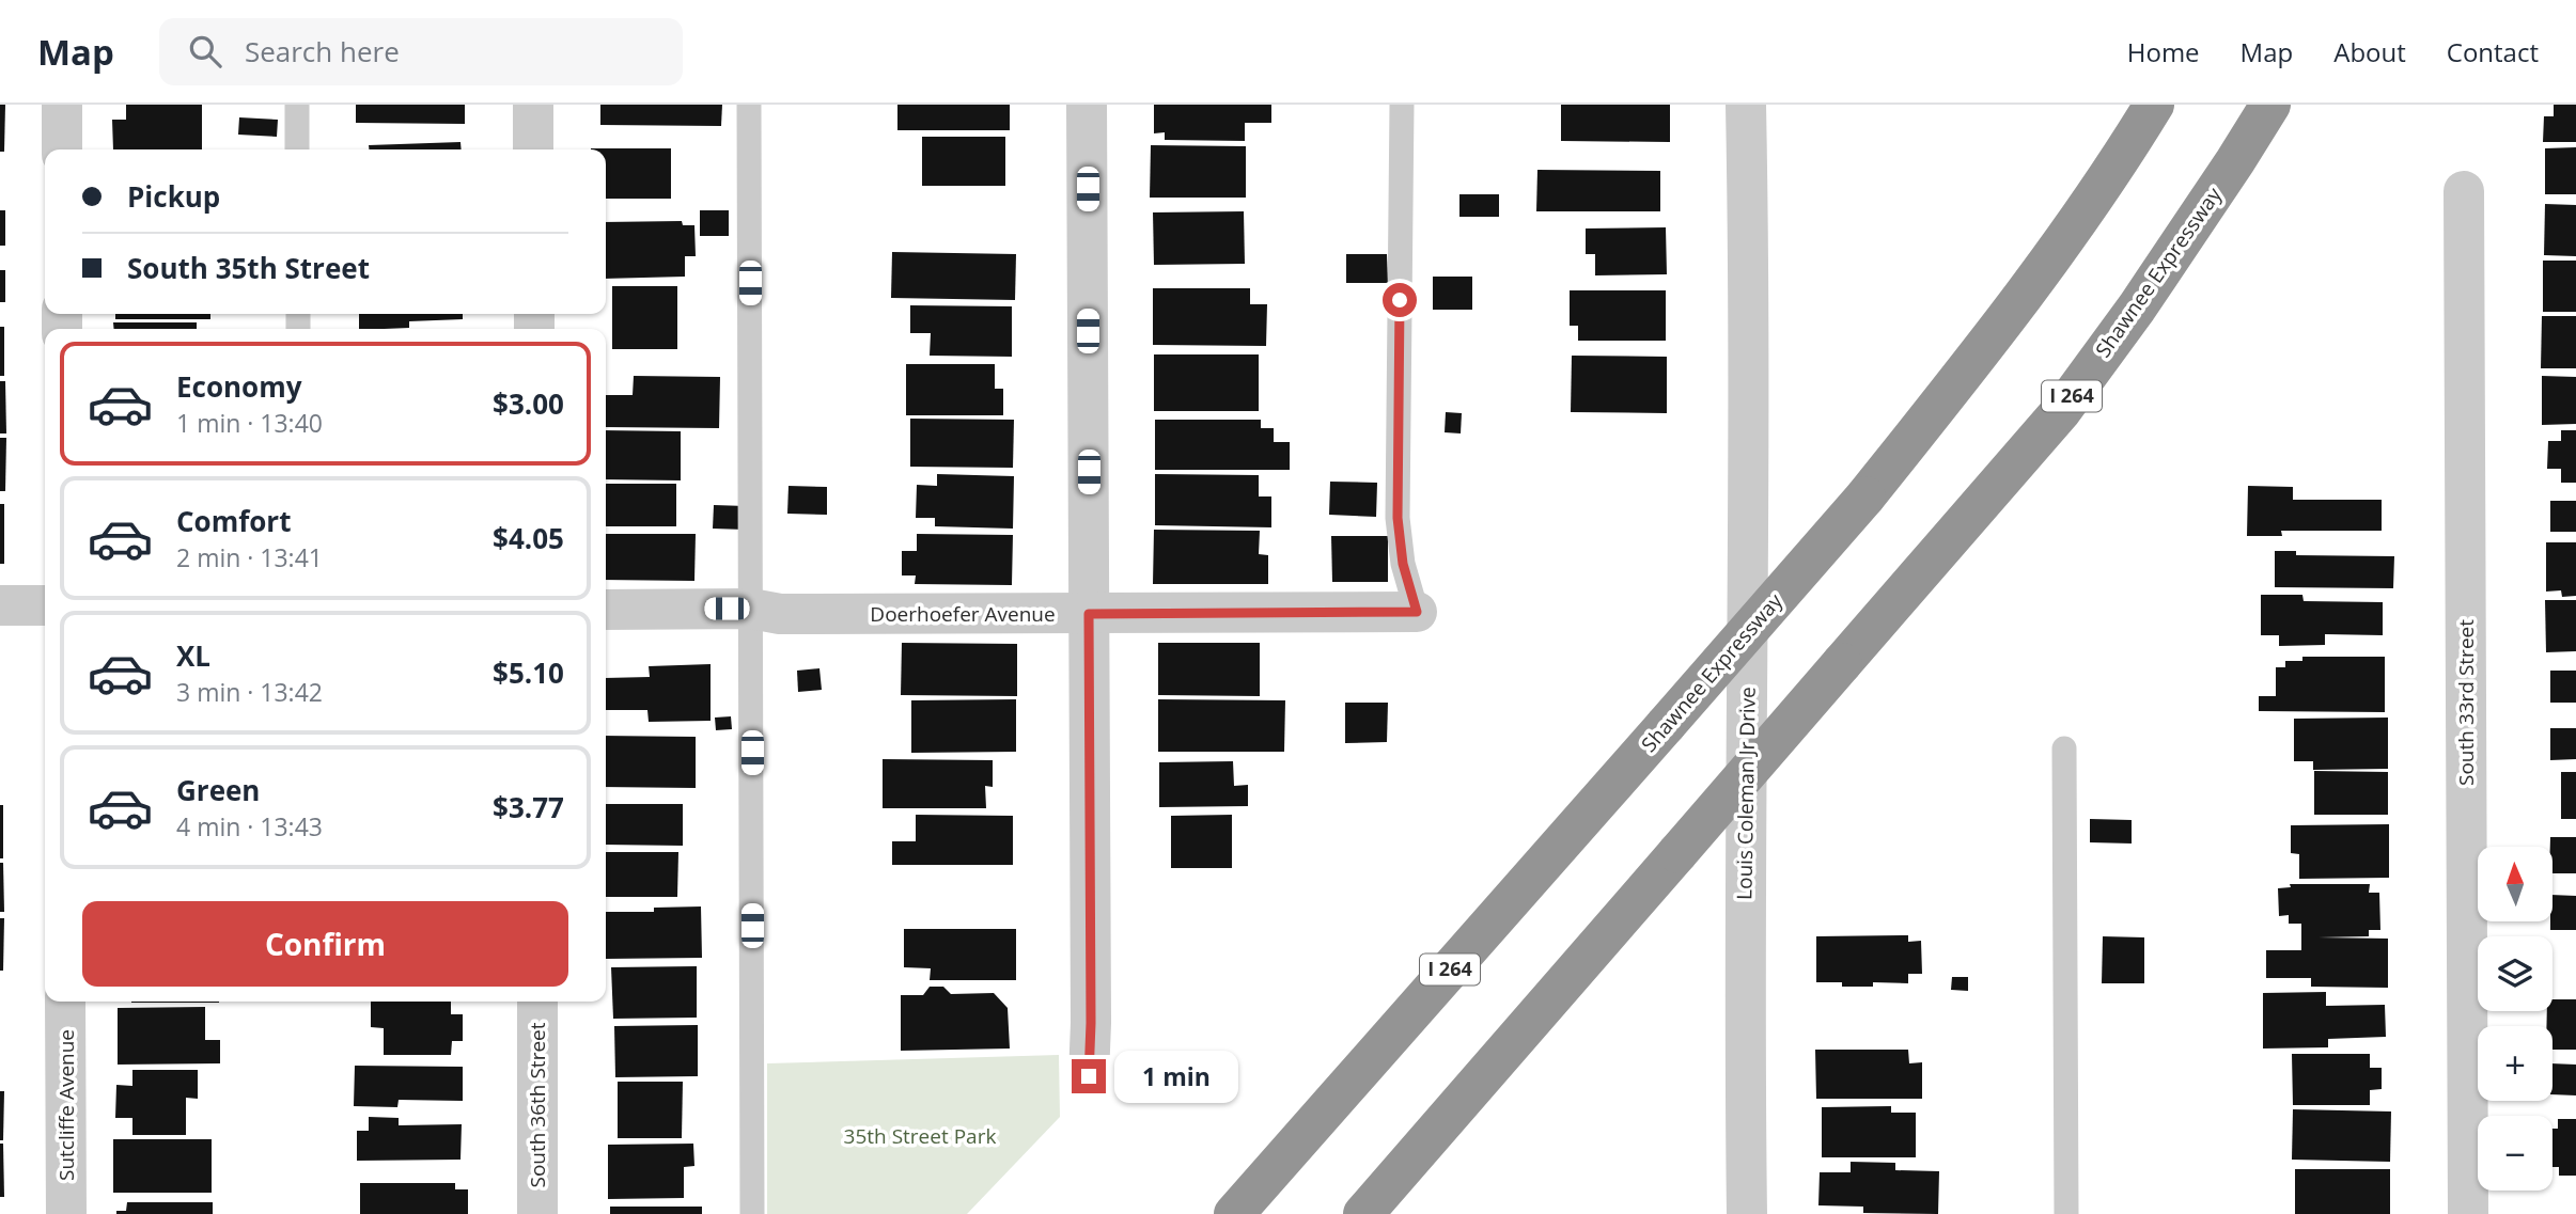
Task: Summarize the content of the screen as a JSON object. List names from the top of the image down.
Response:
{
  "streets": {
    "highway": ["Shawnee Expressway", "I 264"],
    "street": [
      "Doerhoefer Avenue",
      "South 33rd Street",
      "Louis Coleman Jr Drive",
      "Sutcliffe Avenue",
      "South 36th Street"
    ]
  },
  "parks": ["35th Street Park"],
  "north": "top",
  "page": {
    "header": "Map",
    "search": "Search here",
    "nav": [
      "Home",
      "Map",
      "About",
      "Contact"
    ],
    "banner": ["Pickup", "South 35th Street"],
    "list": [
      {
        "name": "Economy",
        "note": "1 min · 13:40",
        "value": "$3.00"
      },
      {
        "name": "Comfort",
        "note": "2 min · 13:41",
        "value": "$4.05"
      },
      {
        "name": "XL",
        "note": "3 min · 13:42",
        "value": "$5.10"
      },
      {
        "name": "Green",
        "note": "4 min · 13:43",
        "value": "$3.77"
      }
    ],
    "map_buttons": ["+", "−"],
    "buttons": "Confirm",
    "bubble": "1 min"
  }
}
